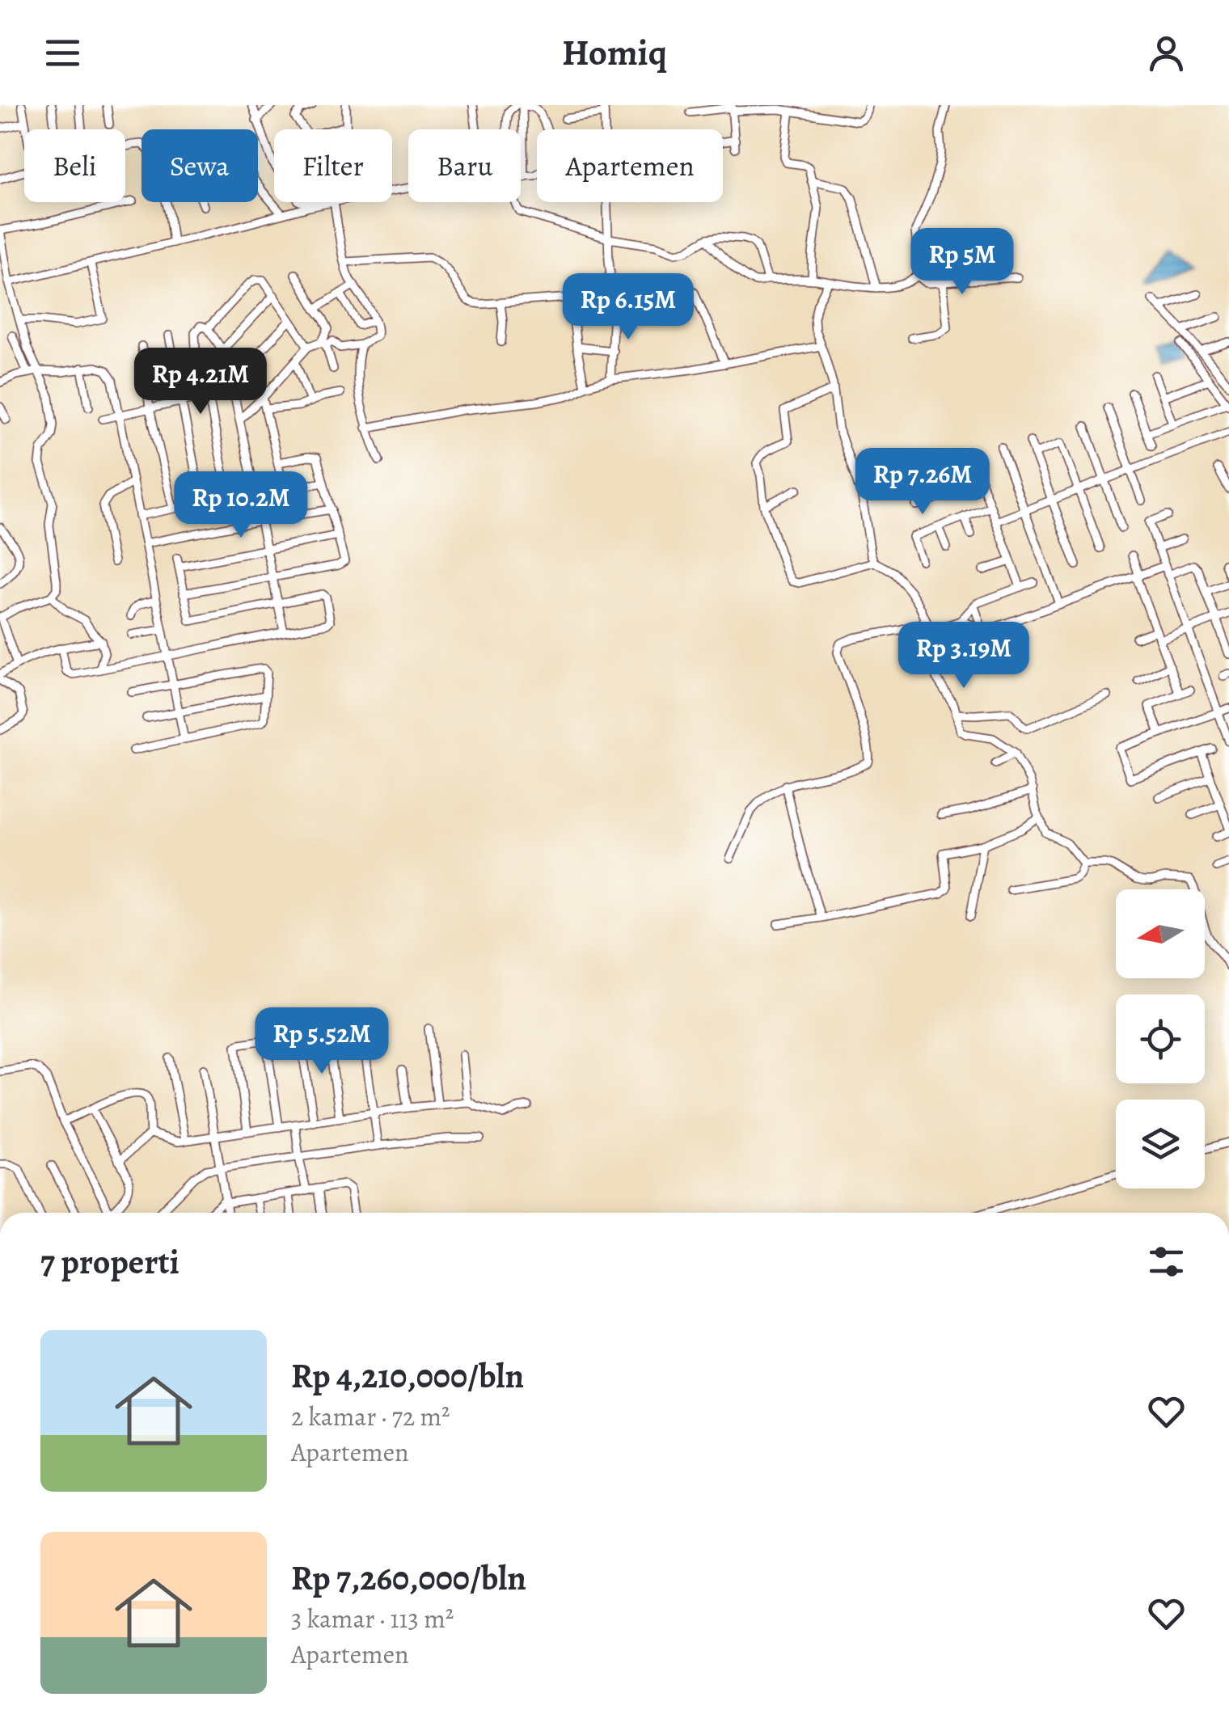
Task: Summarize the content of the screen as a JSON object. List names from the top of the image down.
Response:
{
  "north": "left",
  "page": {
    "header": "Homiq",
    "chip": [
      "Beli",
      "Sewa",
      "Filter",
      "Baru",
      "Apartemen"
    ],
    "price": [
      "Rp 5M",
      "Rp 6.15M",
      "Rp 4.21M",
      "Rp 7.26M",
      "Rp 10.2M",
      "Rp 3.19M",
      "Rp 5.52M"
    ],
    "heading": "7 properti",
    "list": [
      {
        "name": "Rp 4,210,000/bln",
        "note": "2 kamar · 72 m² · Apartemen"
      },
      {
        "name": "Rp 7,260,000/bln",
        "note": "3 kamar · 113 m² · Apartemen"
      }
    ]
  }
}
